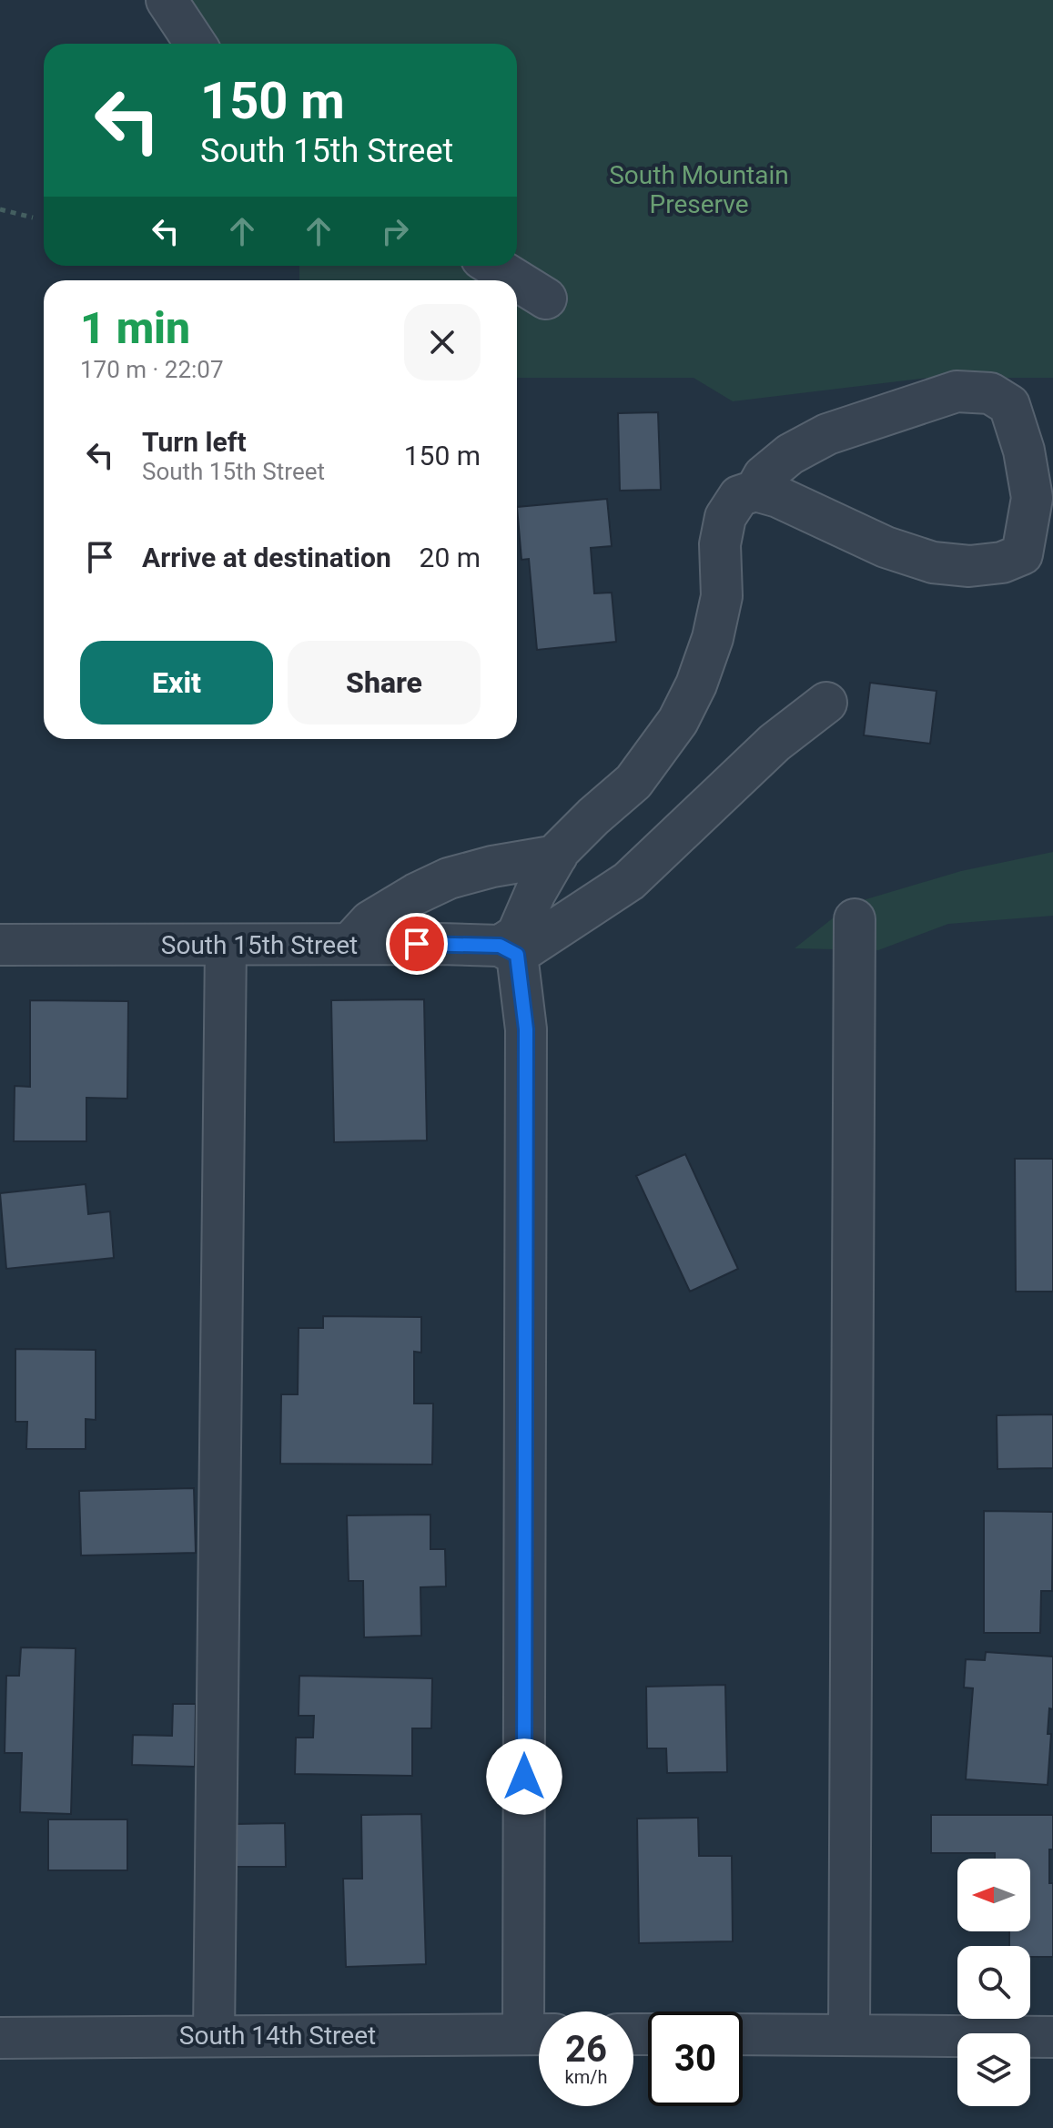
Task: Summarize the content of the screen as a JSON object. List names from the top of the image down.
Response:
{
  "streets": {
    "street": ["South 15th Street", "South 14th Street"]
  },
  "parks": ["South Mountain Preserve"],
  "north": "left",
  "page": {
    "turn": ["150 m", "South 15th Street"],
    "heading": ["1 min", "170 m · 22:07"],
    "list": [
      {
        "name": "Turn left",
        "note": "South 15th Street",
        "value": "150 m"
      },
      {
        "name": "Arrive at destination",
        "value": "20 m"
      }
    ],
    "buttons": ["Exit", "Share"],
    "speed": "26 km/h",
    "limit": "30"
  }
}
